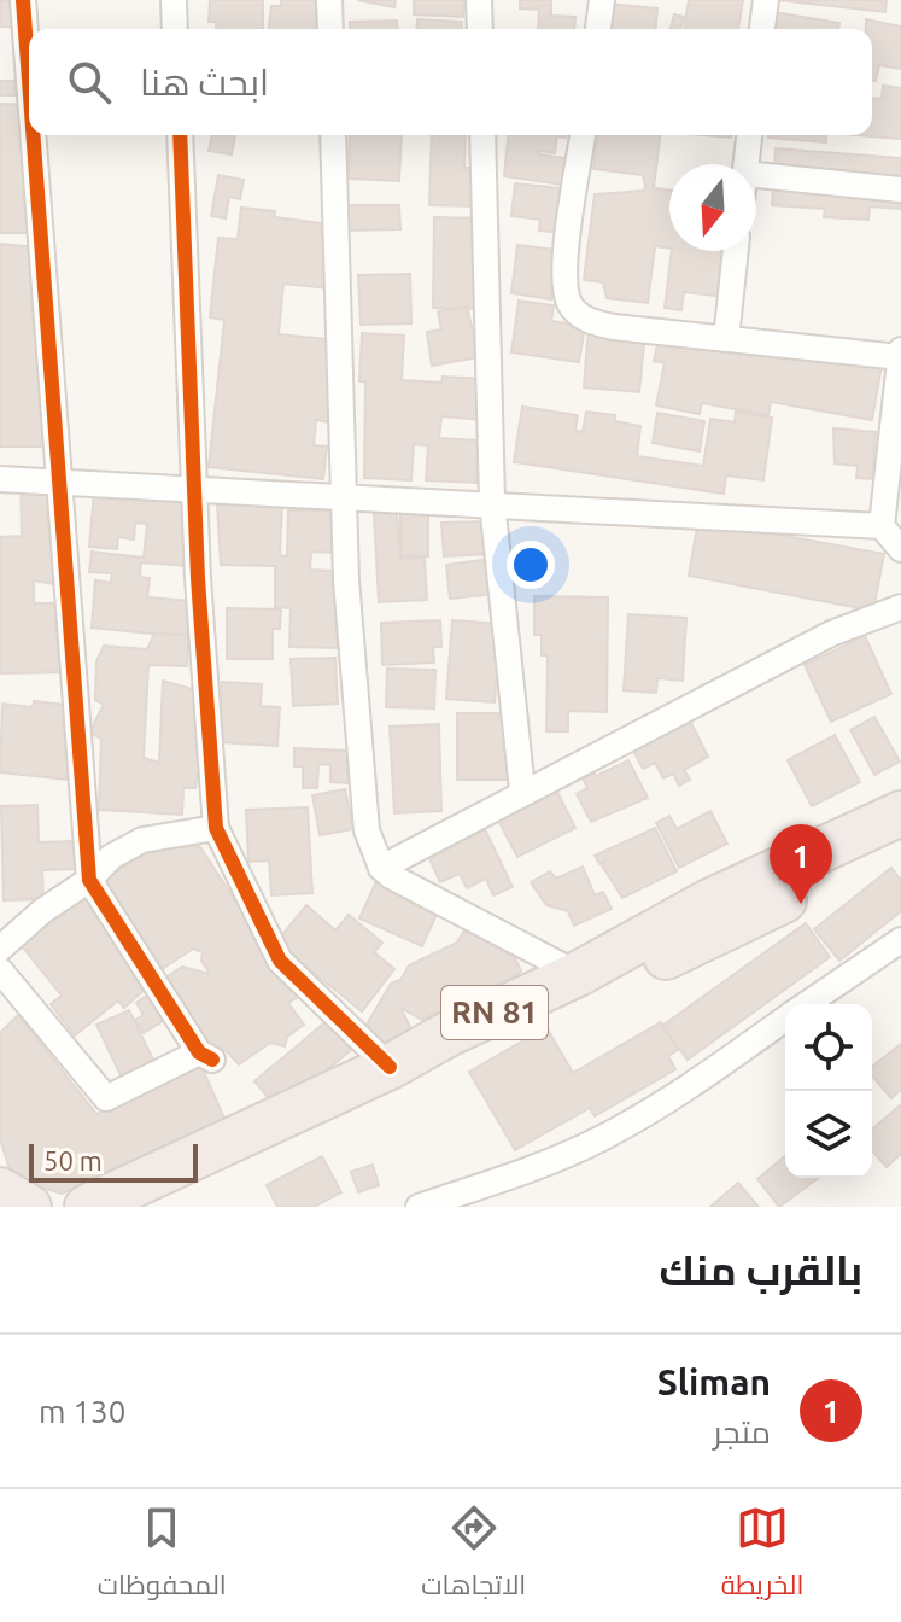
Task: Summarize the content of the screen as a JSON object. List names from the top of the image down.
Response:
{
  "streets": {
    "highway": ["RN 81"]
  },
  "scale_bar": "50 m",
  "north": "bottom",
  "page": {
    "search": "ابحث هنا",
    "pins": "1",
    "scale": "50 m",
    "heading": "بالقرب منك",
    "list": [
      {
        "mark": "1",
        "name": "Sliman",
        "note": "متجر",
        "value": "130 m"
      }
    ],
    "nav": ["الخريطة", "الاتجاهات", "المحفوظات"]
  }
}
